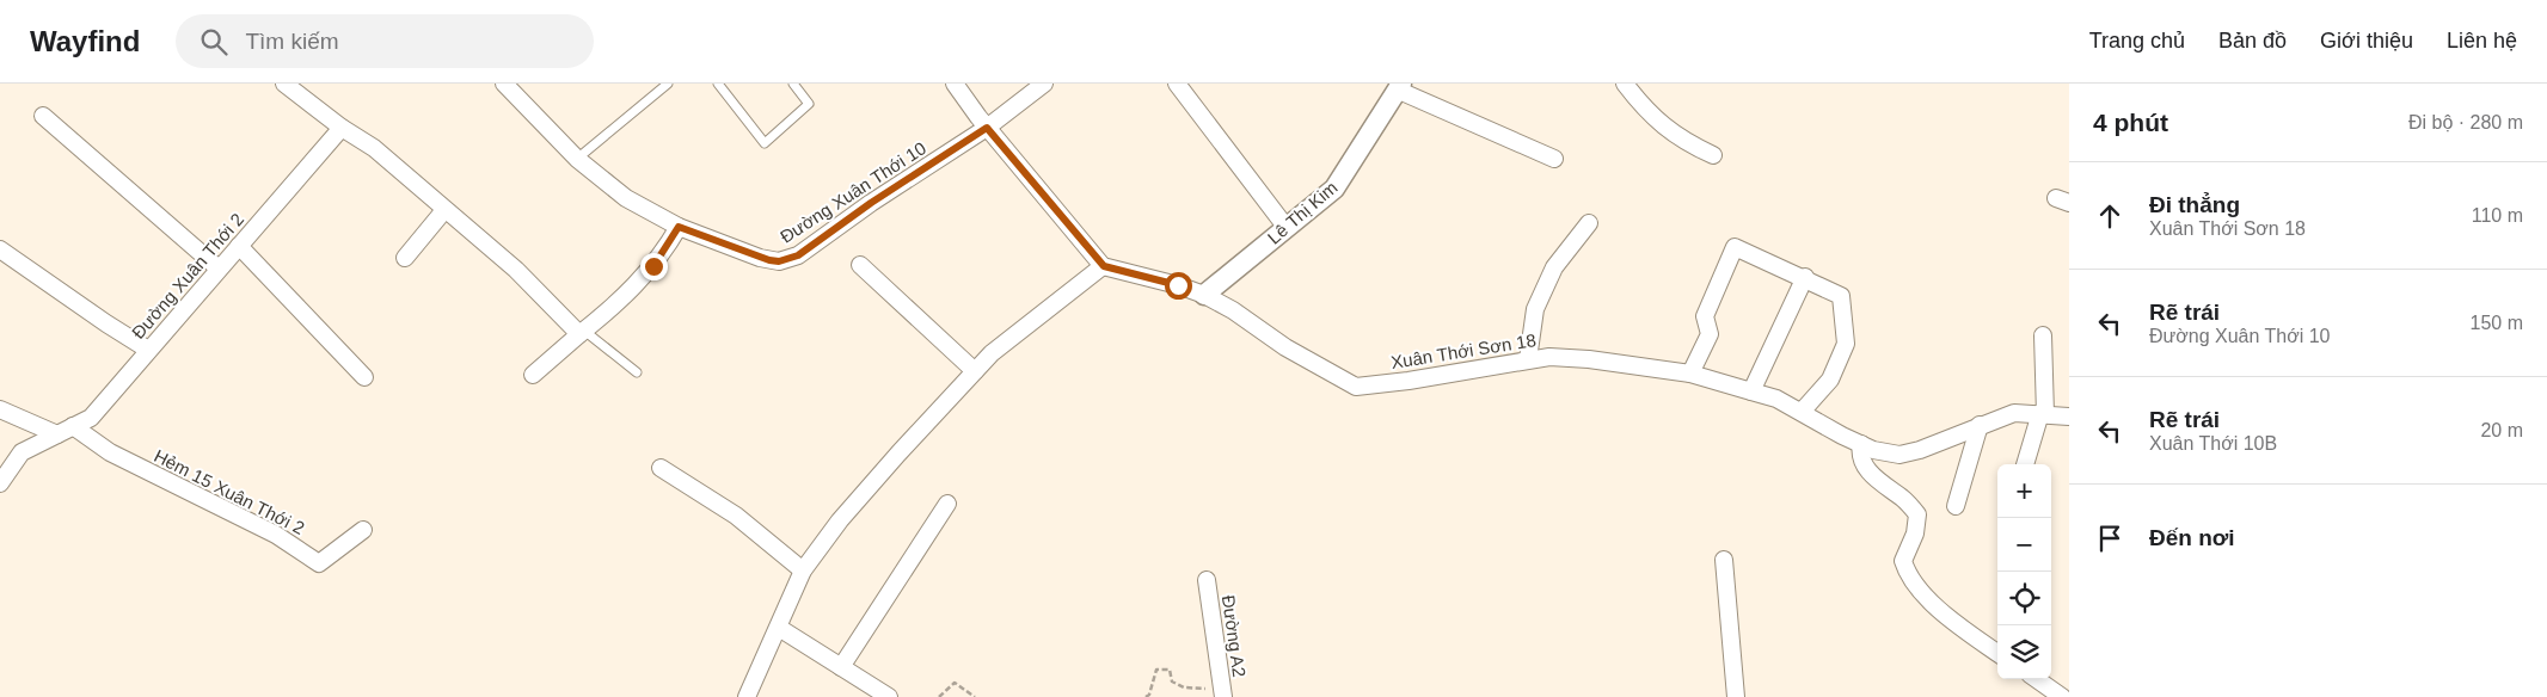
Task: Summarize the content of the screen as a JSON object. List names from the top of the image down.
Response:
{
  "streets": {
    "street": [
      "Đường Xuân Thới 10",
      "Lê Thị Kim",
      "Đường Xuân Thới 2",
      "Xuân Thới Sơn 18",
      "Hẻm 15 Xuân Thới 2",
      "Đường A2"
    ]
  },
  "crossings": [
    ["Lê Thị Kim", "Xuân Thới Sơn 18"],
    ["Đường Xuân Thới 2", "Hẻm 15 Xuân Thới 2"]
  ],
  "page": {
    "header": "Wayfind",
    "search": "Tìm kiếm",
    "nav": [
      "Trang chủ",
      "Bản đồ",
      "Giới thiệu",
      "Liên hệ"
    ],
    "heading": ["4 phút", "Đi bộ · 280 m"],
    "list": [
      ["Đi thẳng", "Xuân Thới Sơn 18", "110 m"],
      ["Rẽ trái", "Đường Xuân Thới 10", "150 m"],
      ["Rẽ trái", "Xuân Thới 10B", "20 m"],
      "Đến nơi"
    ],
    "map_buttons": ["+", "−"]
  }
}
